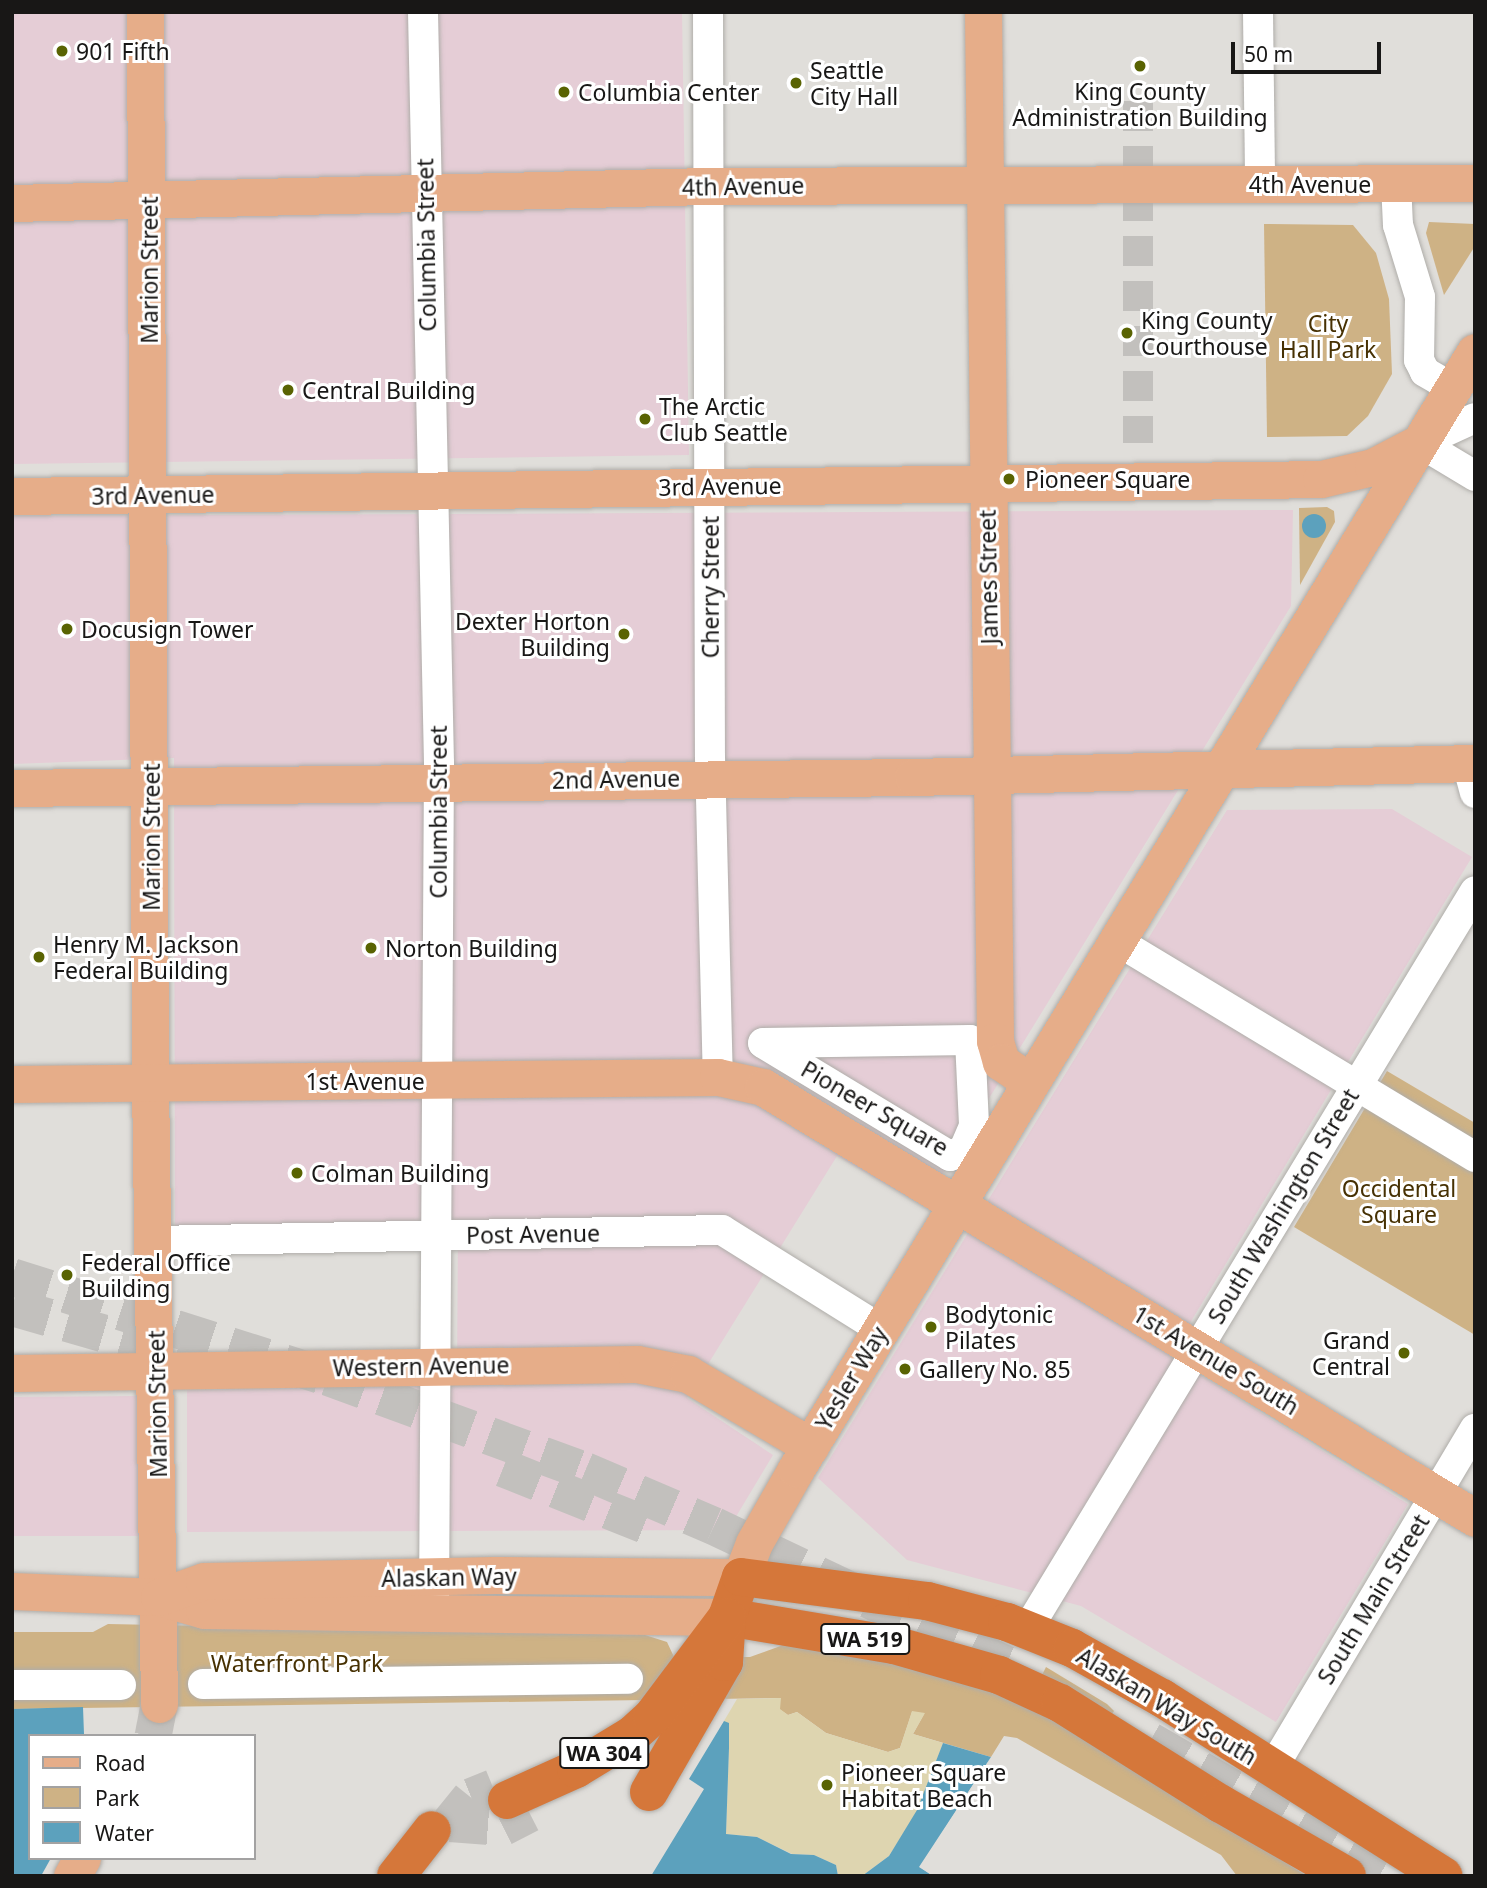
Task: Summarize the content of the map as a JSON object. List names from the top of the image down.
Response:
{
  "streets": {
    "highway": ["WA 519", "Alaskan Way South", "WA 304"],
    "main road": [
      "4th Avenue",
      "Marion Street",
      "3rd Avenue",
      "James Street",
      "2nd Avenue",
      "1st Avenue",
      "1st Avenue South",
      "Western Avenue",
      "Yesler Way",
      "Alaskan Way"
    ],
    "street": [
      "Columbia Street",
      "Cherry Street",
      "Pioneer Square",
      "South Washington Street",
      "Post Avenue",
      "South Main Street"
    ]
  },
  "crossings": [
    ["4th Avenue", "Columbia Street"],
    ["4th Avenue", "Marion Street"],
    ["4th Avenue", "James Street"],
    ["4th Avenue", "Cherry Street"],
    ["Columbia Street", "3rd Avenue"],
    ["Columbia Street", "2nd Avenue"],
    ["Columbia Street", "1st Avenue"],
    ["Columbia Street", "Post Avenue"],
    ["Columbia Street", "Western Avenue"],
    ["Columbia Street", "Alaskan Way"],
    ["Marion Street", "3rd Avenue"],
    ["Marion Street", "2nd Avenue"],
    ["Marion Street", "1st Avenue"],
    ["Marion Street", "Post Avenue"],
    ["Marion Street", "Western Avenue"],
    ["Marion Street", "Alaskan Way"],
    ["3rd Avenue", "James Street"],
    ["3rd Avenue", "Cherry Street"],
    ["3rd Avenue", "Yesler Way"],
    ["James Street", "2nd Avenue"],
    ["James Street", "Yesler Way"],
    ["Cherry Street", "2nd Avenue"],
    ["Cherry Street", "1st Avenue"],
    ["2nd Avenue", "Yesler Way"],
    ["1st Avenue", "1st Avenue South"],
    ["1st Avenue", "Yesler Way"],
    ["South Washington Street", "1st Avenue South"],
    ["South Washington Street", "Alaskan Way South"],
    ["Post Avenue", "Yesler Way"],
    ["1st Avenue South", "Yesler Way"],
    ["1st Avenue South", "South Main Street"],
    ["Western Avenue", "Yesler Way"],
    ["Yesler Way", "Alaskan Way"],
    ["Yesler Way", "Alaskan Way South"],
    ["Yesler Way", "WA 304"],
    ["Alaskan Way", "WA 519"],
    ["Alaskan Way", "Alaskan Way South"],
    ["Alaskan Way", "WA 304"],
    ["South Main Street", "Alaskan Way South"],
    ["WA 519", "WA 304"],
    ["Alaskan Way South", "WA 304"]
  ],
  "parks": ["City Hall Park", "Occidental Square", "Waterfront Park"],
  "places": [
    "901 Fifth",
    "King County Administration Building",
    "Seattle City Hall",
    "Columbia Center",
    "King County Courthouse",
    "Central Building",
    "The Arctic Club Seattle",
    "Pioneer Square",
    "Docusign Tower",
    "Dexter Horton Building",
    "Norton Building",
    "Henry M. Jackson Federal Building",
    "Colman Building",
    "Federal Office Building",
    "Bodytonic Pilates",
    "Grand Central",
    "Gallery No. 85",
    "Pioneer Square Habitat Beach"
  ],
  "legend": ["Road", "Park", "Water"],
  "scale_bar": "50 m"
}
